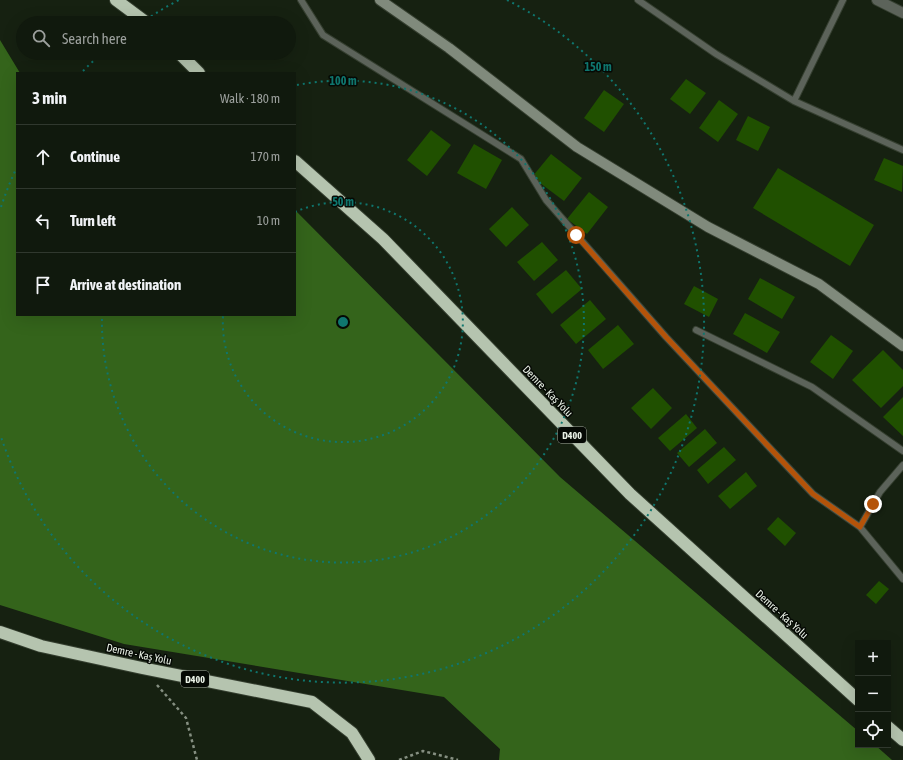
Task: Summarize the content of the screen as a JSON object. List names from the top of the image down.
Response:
{
  "streets": {
    "highway": ["Demre - Kaş Yolu", "D400"]
  },
  "page": {
    "search": "Search here",
    "heading": ["3 min", "Walk · 180 m"],
    "list": [
      ["Continue", "170 m"],
      ["Turn left", "10 m"],
      "Arrive at destination"
    ],
    "map_buttons": ["+", "−"]
  },
  "rings": ["150 m", "100 m", "50 m"]
}
